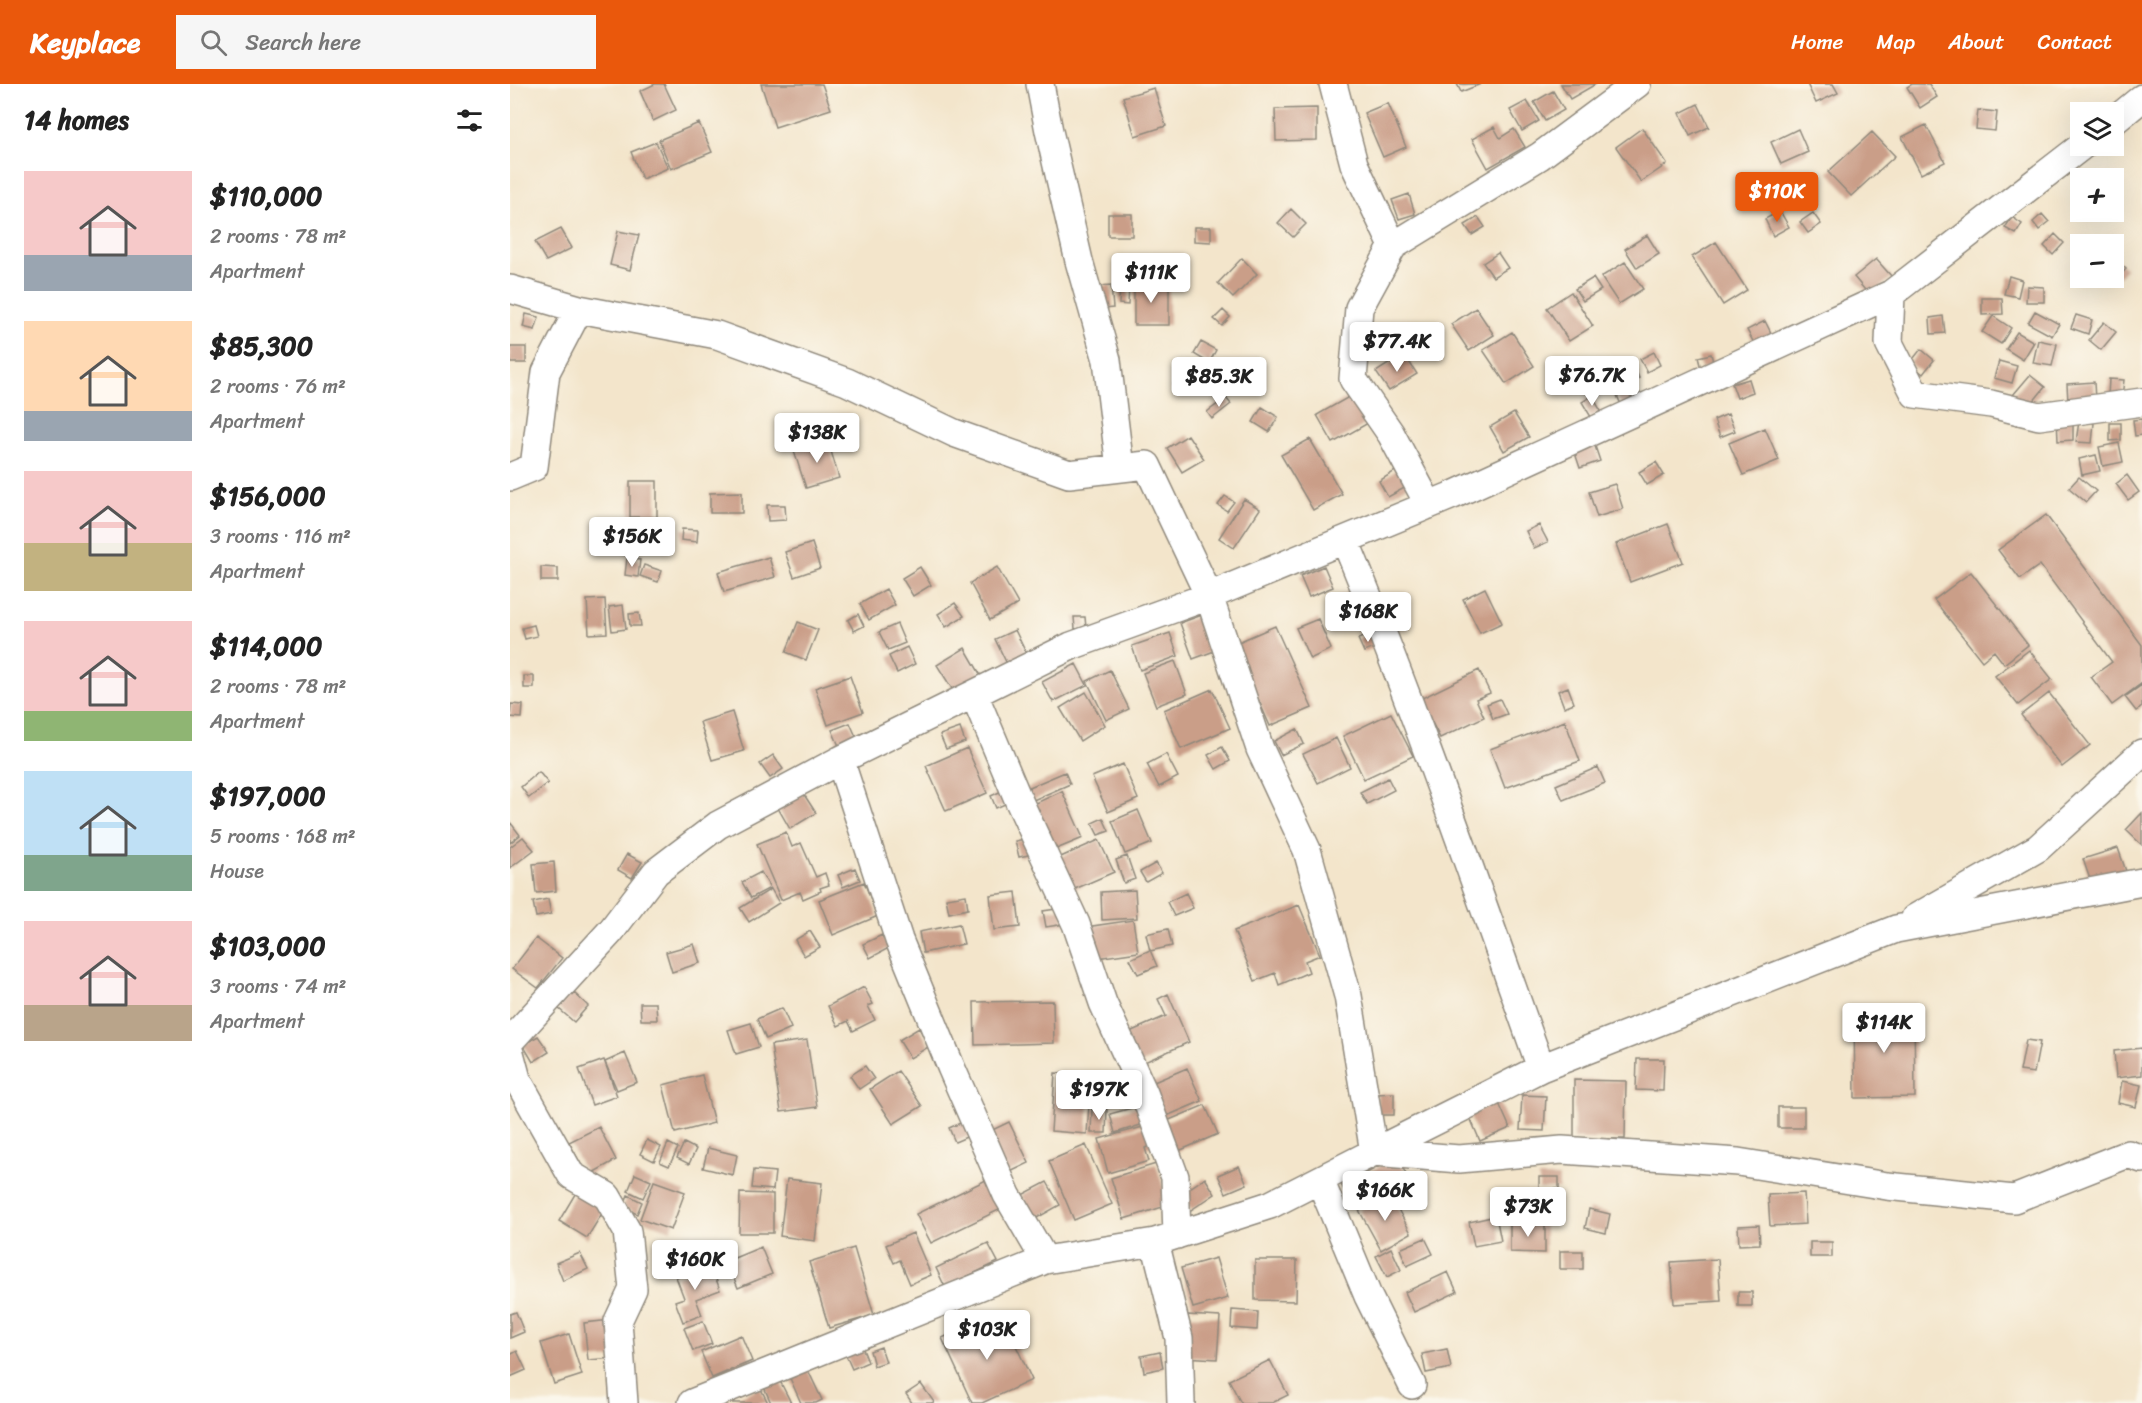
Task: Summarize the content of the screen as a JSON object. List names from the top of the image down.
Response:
{
  "page": {
    "header": "Keyplace",
    "search": "Search here",
    "nav": [
      "Home",
      "Map",
      "About",
      "Contact"
    ],
    "heading": "14 homes",
    "map_buttons": ["+", "−"],
    "list": [
      {
        "name": "$110,000",
        "note": "2 rooms · 78 m² · Apartment"
      },
      {
        "name": "$85,300",
        "note": "2 rooms · 76 m² · Apartment"
      },
      {
        "name": "$156,000",
        "note": "3 rooms · 116 m² · Apartment"
      },
      {
        "name": "$114,000",
        "note": "2 rooms · 78 m² · Apartment"
      },
      {
        "name": "$197,000",
        "note": "5 rooms · 168 m² · House"
      },
      {
        "name": "$103,000",
        "note": "3 rooms · 74 m² · Apartment"
      }
    ],
    "price": [
      "$110K",
      "$111K",
      "$77.4K",
      "$76.7K",
      "$85.3K",
      "$138K",
      "$156K",
      "$168K",
      "$114K",
      "$197K",
      "$166K",
      "$73K",
      "$160K",
      "$103K"
    ]
  }
}
